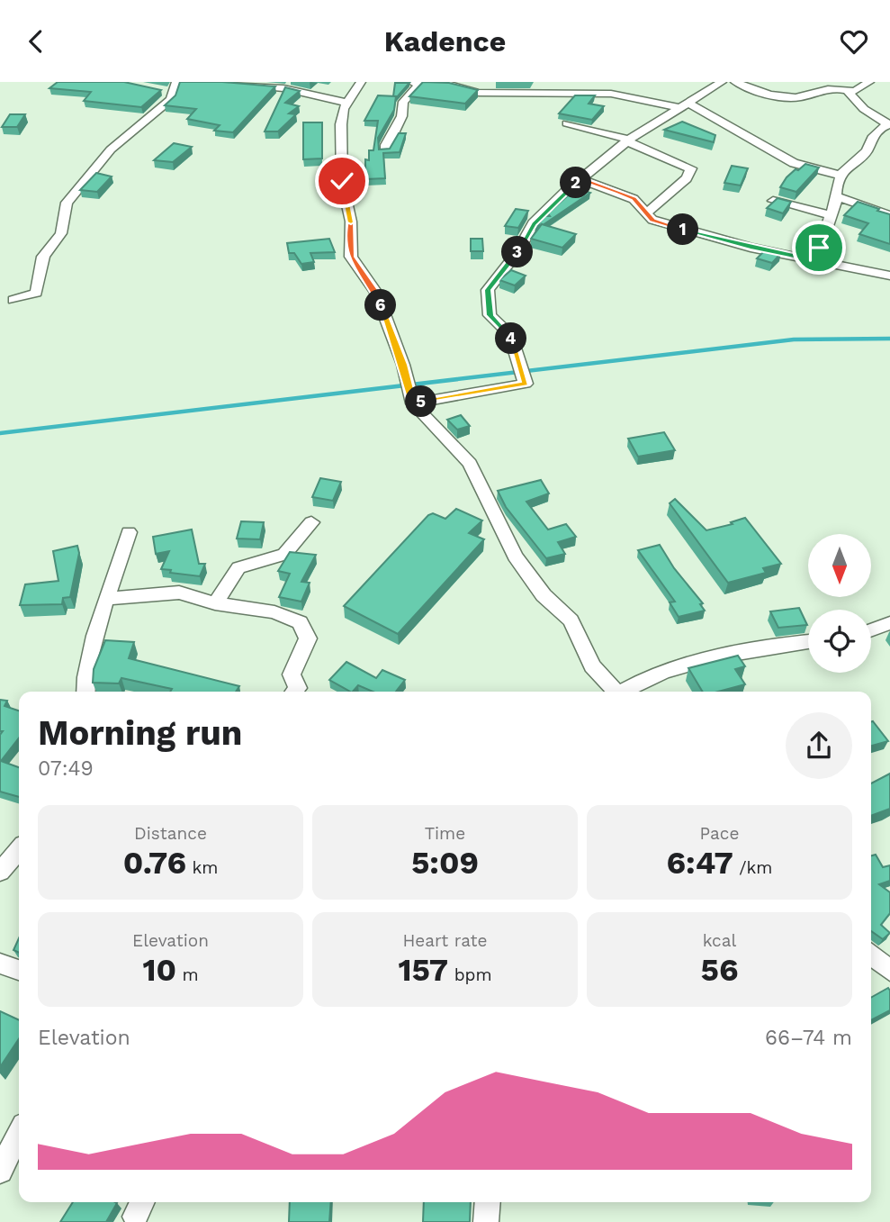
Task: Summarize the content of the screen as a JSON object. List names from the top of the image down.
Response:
{
  "north": "bottom",
  "page": {
    "header": "Kadence",
    "pins": [
      "2",
      "1",
      "3",
      "6",
      "4",
      "5"
    ],
    "heading": ["Morning run", "07:49"],
    "stats": [
      ["Distance", "0.76 km"],
      ["Time", "5:09"],
      ["Pace", "6:47 /km"],
      ["Elevation", "10 m"],
      ["Heart rate", "157 bpm"],
      ["kcal", "56"]
    ],
    "chart": ["Elevation", "66–74 m"]
  }
}
